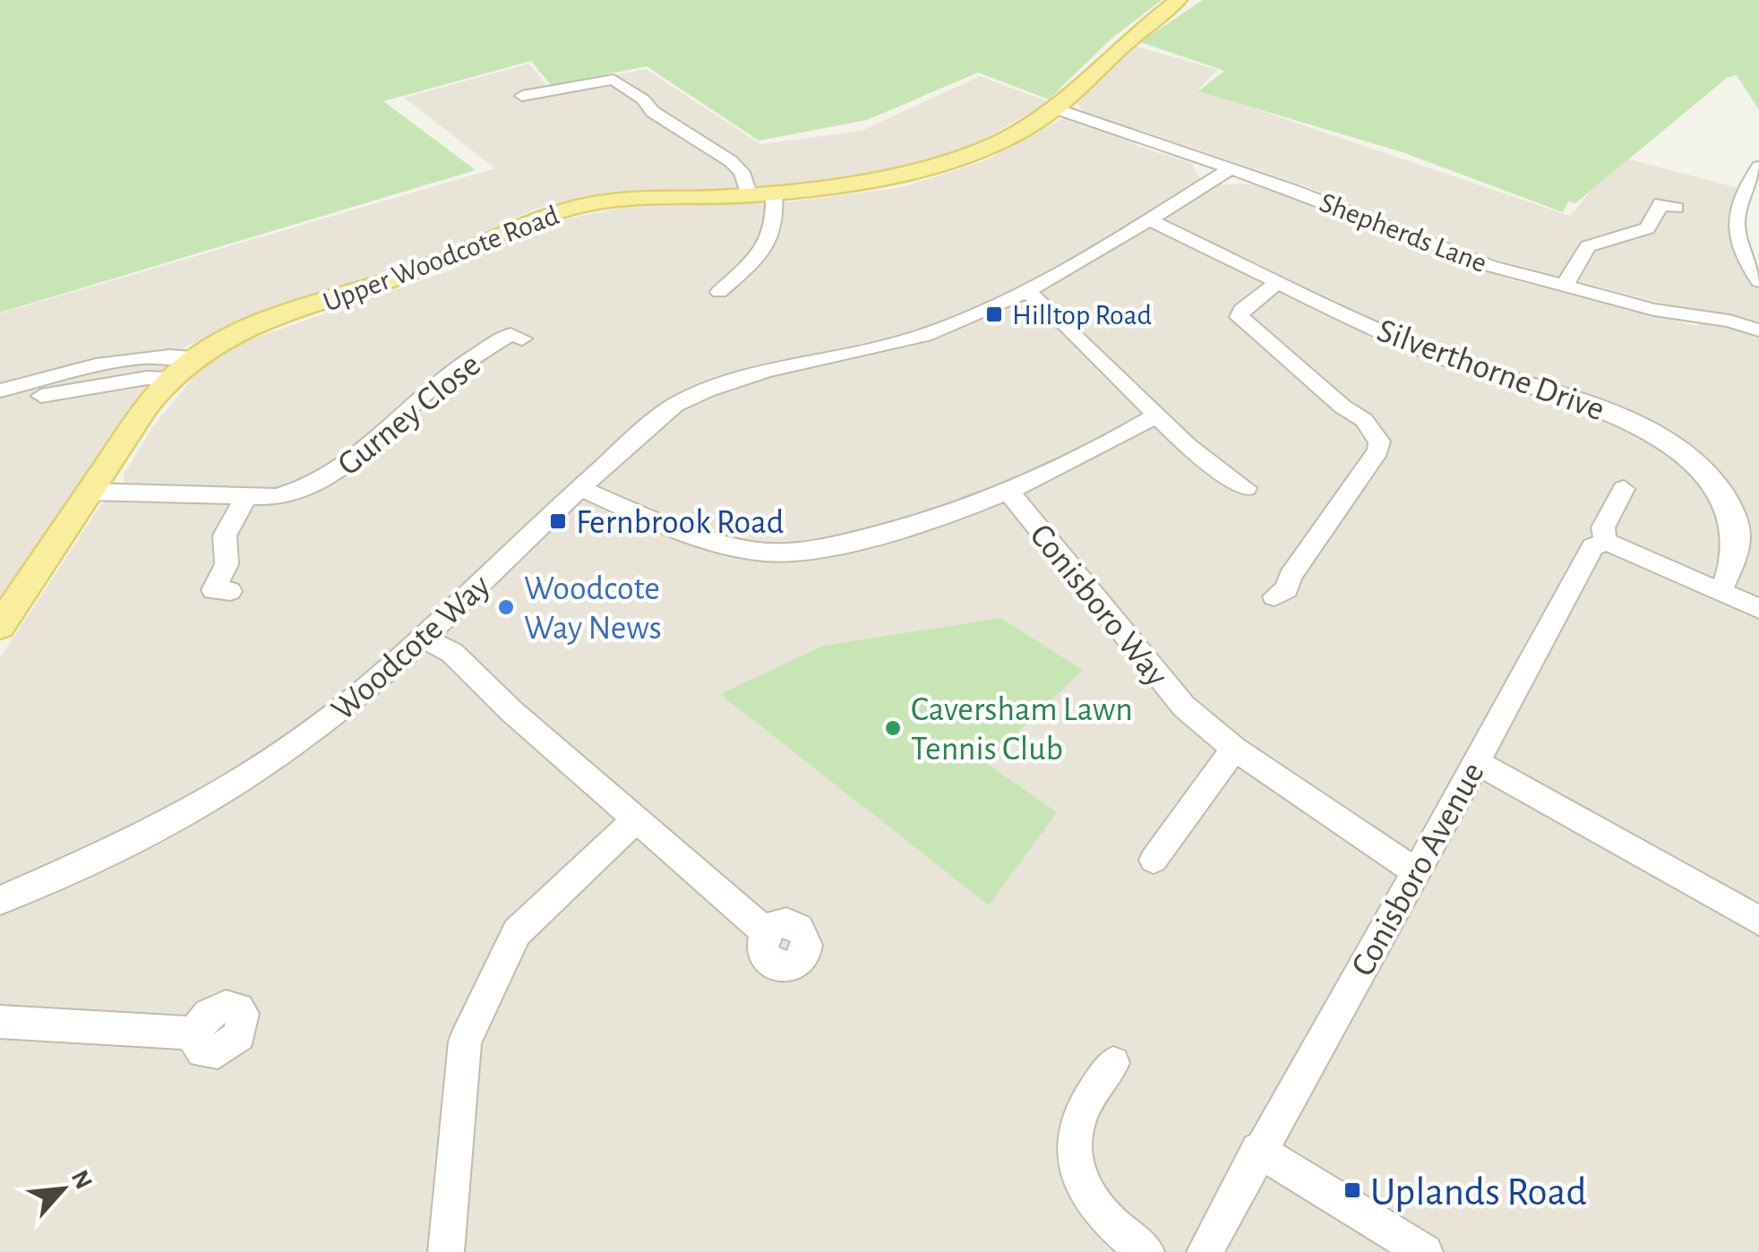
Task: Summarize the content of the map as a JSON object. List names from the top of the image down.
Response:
{
  "streets": {
    "main road": ["Upper Woodcote Road"],
    "street": [
      "Shepherds Lane",
      "Silverthorne Drive",
      "Gurney Close",
      "Conisboro Way",
      "Woodcote Way",
      "Conisboro Avenue"
    ]
  },
  "crossings": [
    ["Shepherds Lane", "Upper Woodcote Road"],
    ["Shepherds Lane", "Woodcote Way"],
    ["Upper Woodcote Road", "Gurney Close"],
    ["Silverthorne Drive", "Woodcote Way"],
    ["Conisboro Way", "Conisboro Avenue"]
  ],
  "places": {
    "transit": ["Hilltop Road", "Fernbrook Road", "Uplands Road"],
    "other": ["Woodcote Way News", "Caversham Lawn Tennis Club"]
  },
  "north": "top right"
}
